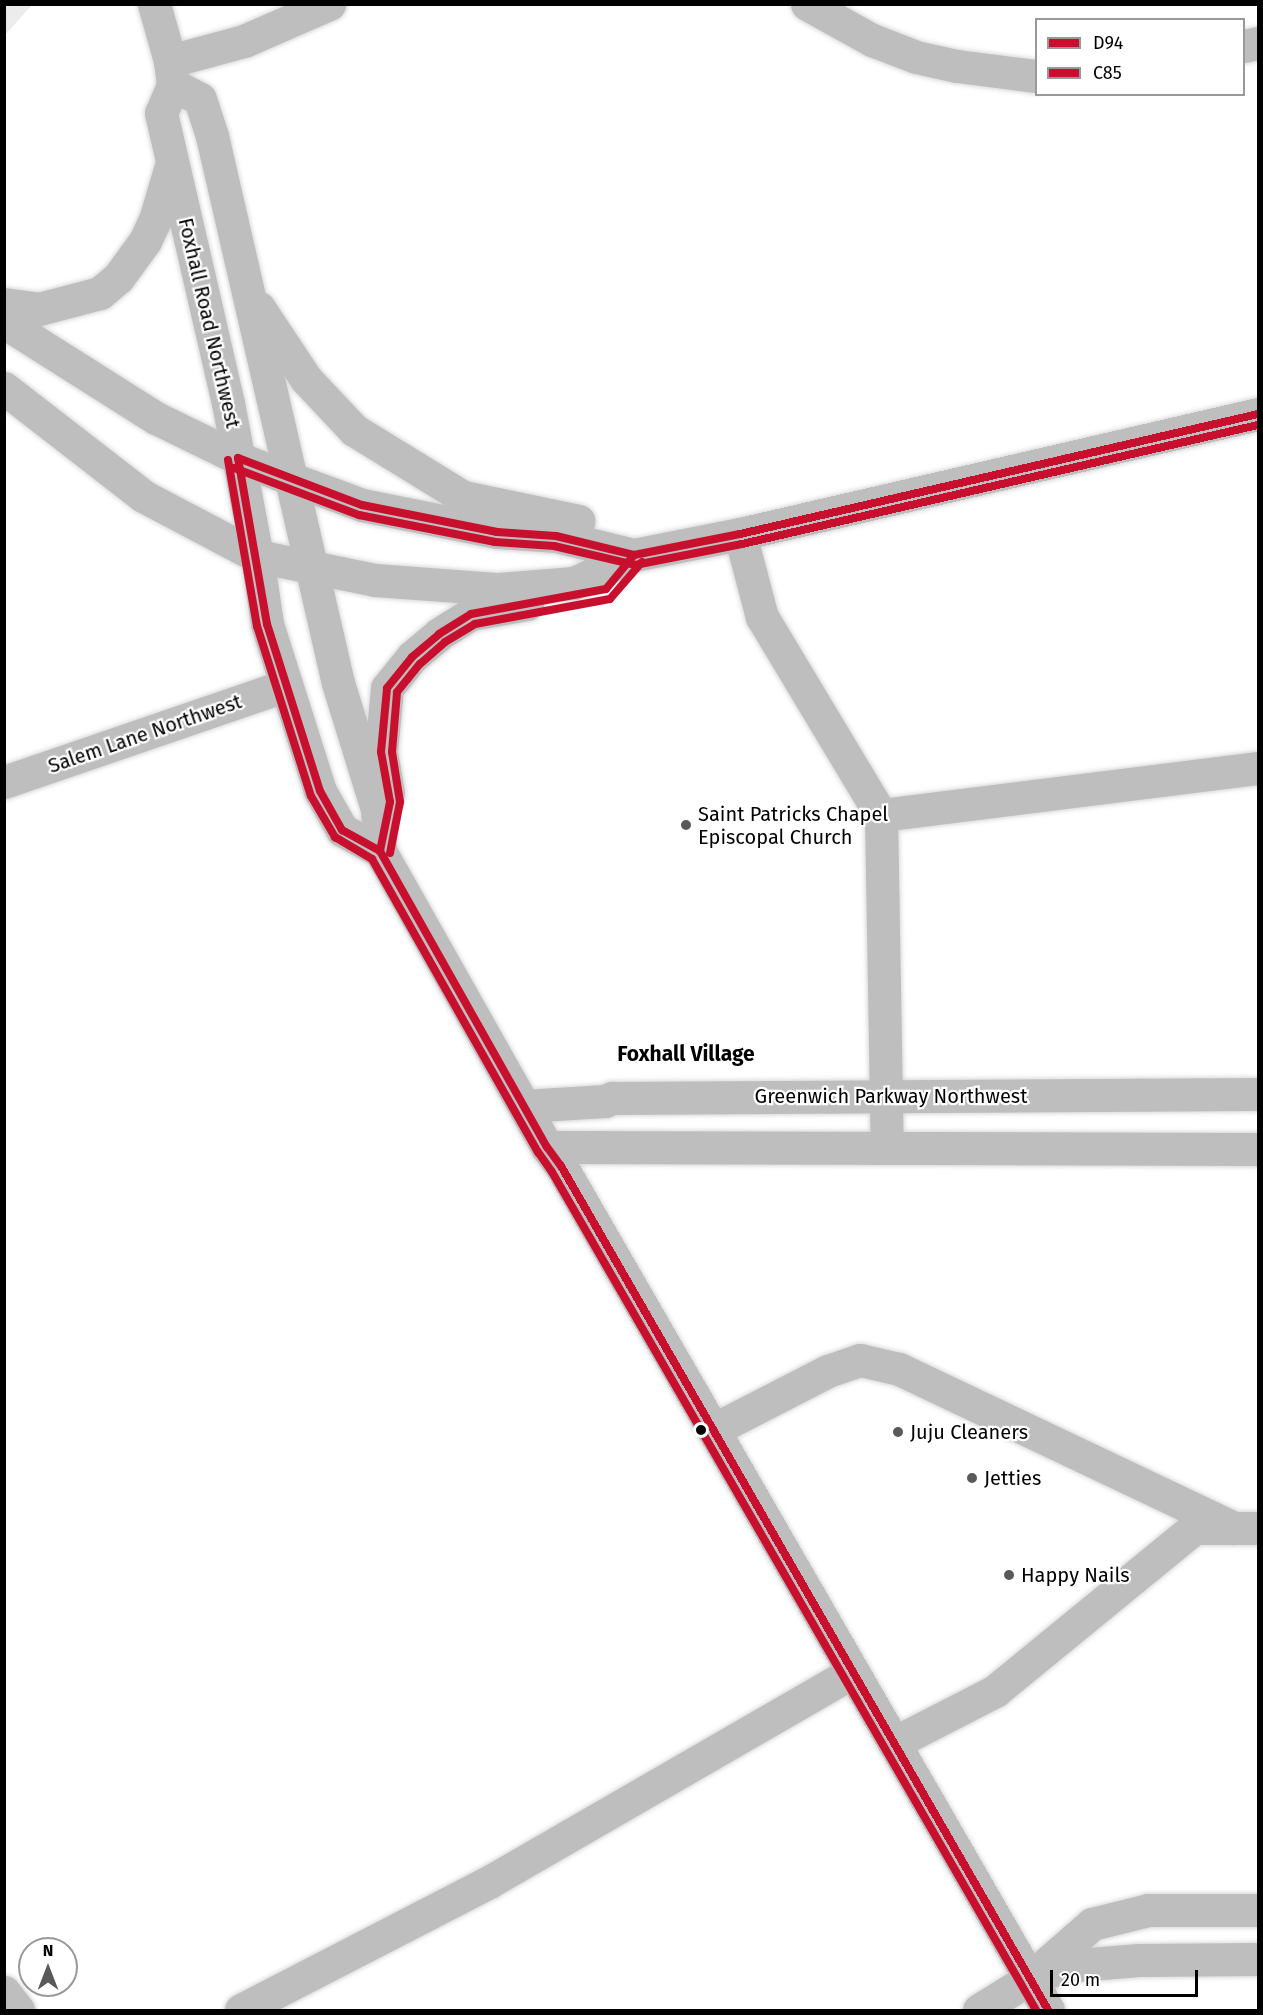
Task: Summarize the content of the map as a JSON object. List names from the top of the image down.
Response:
{
  "streets": {
    "main road": ["Foxhall Road Northwest", "Salem Lane Northwest", "Greenwich Parkway Northwest"]
  },
  "crossings": [
    ["Foxhall Road Northwest", "Salem Lane Northwest"]
  ],
  "districts": ["Foxhall Village"],
  "places": [
    "Saint Patricks Chapel Episcopal Church",
    "Juju Cleaners",
    "Jetties",
    "Happy Nails"
  ],
  "lines": ["transit line D94", "transit line C85"],
  "legend": ["D94", "C85"],
  "scale_bar": "20 m",
  "north": "top"
}
